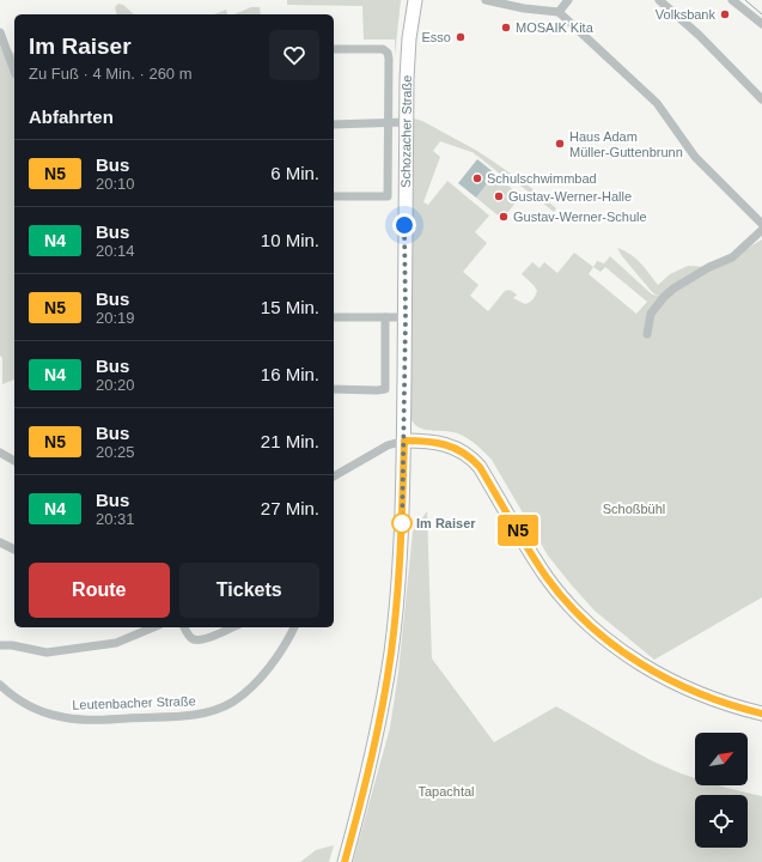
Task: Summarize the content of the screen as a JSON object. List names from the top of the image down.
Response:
{
  "streets": {
    "main road": ["Schozacher Straße"],
    "street": ["Leutenbacher Straße"]
  },
  "parks": ["Schoßbühl", "Tapachtal"],
  "places": [
    "Volksbank",
    "MOSAIK Kita",
    "Esso",
    "Haus Adam Müller-Guttenbrunn",
    "Schulschwimmbad",
    "Gustav-Werner-Halle",
    "Gustav-Werner-Schule",
    "Im Raiser"
  ],
  "lines": ["bus line N5"],
  "north": "top right",
  "page": {
    "on_map": "N5",
    "heading": [
      ["Im Raiser", "Zu Fuß · 4 Min. · 260 m"],
      "Abfahrten"
    ],
    "list": [
      {
        "mark": "N5",
        "name": "Bus",
        "note": "20:10",
        "value": "6 Min."
      },
      {
        "mark": "N4",
        "name": "Bus",
        "note": "20:14",
        "value": "10 Min."
      },
      {
        "mark": "N5",
        "name": "Bus",
        "note": "20:19",
        "value": "15 Min."
      },
      {
        "mark": "N4",
        "name": "Bus",
        "note": "20:20",
        "value": "16 Min."
      },
      {
        "mark": "N5",
        "name": "Bus",
        "note": "20:25",
        "value": "21 Min."
      },
      {
        "mark": "N4",
        "name": "Bus",
        "note": "20:31",
        "value": "27 Min."
      }
    ],
    "buttons": ["Route", "Tickets"]
  }
}
